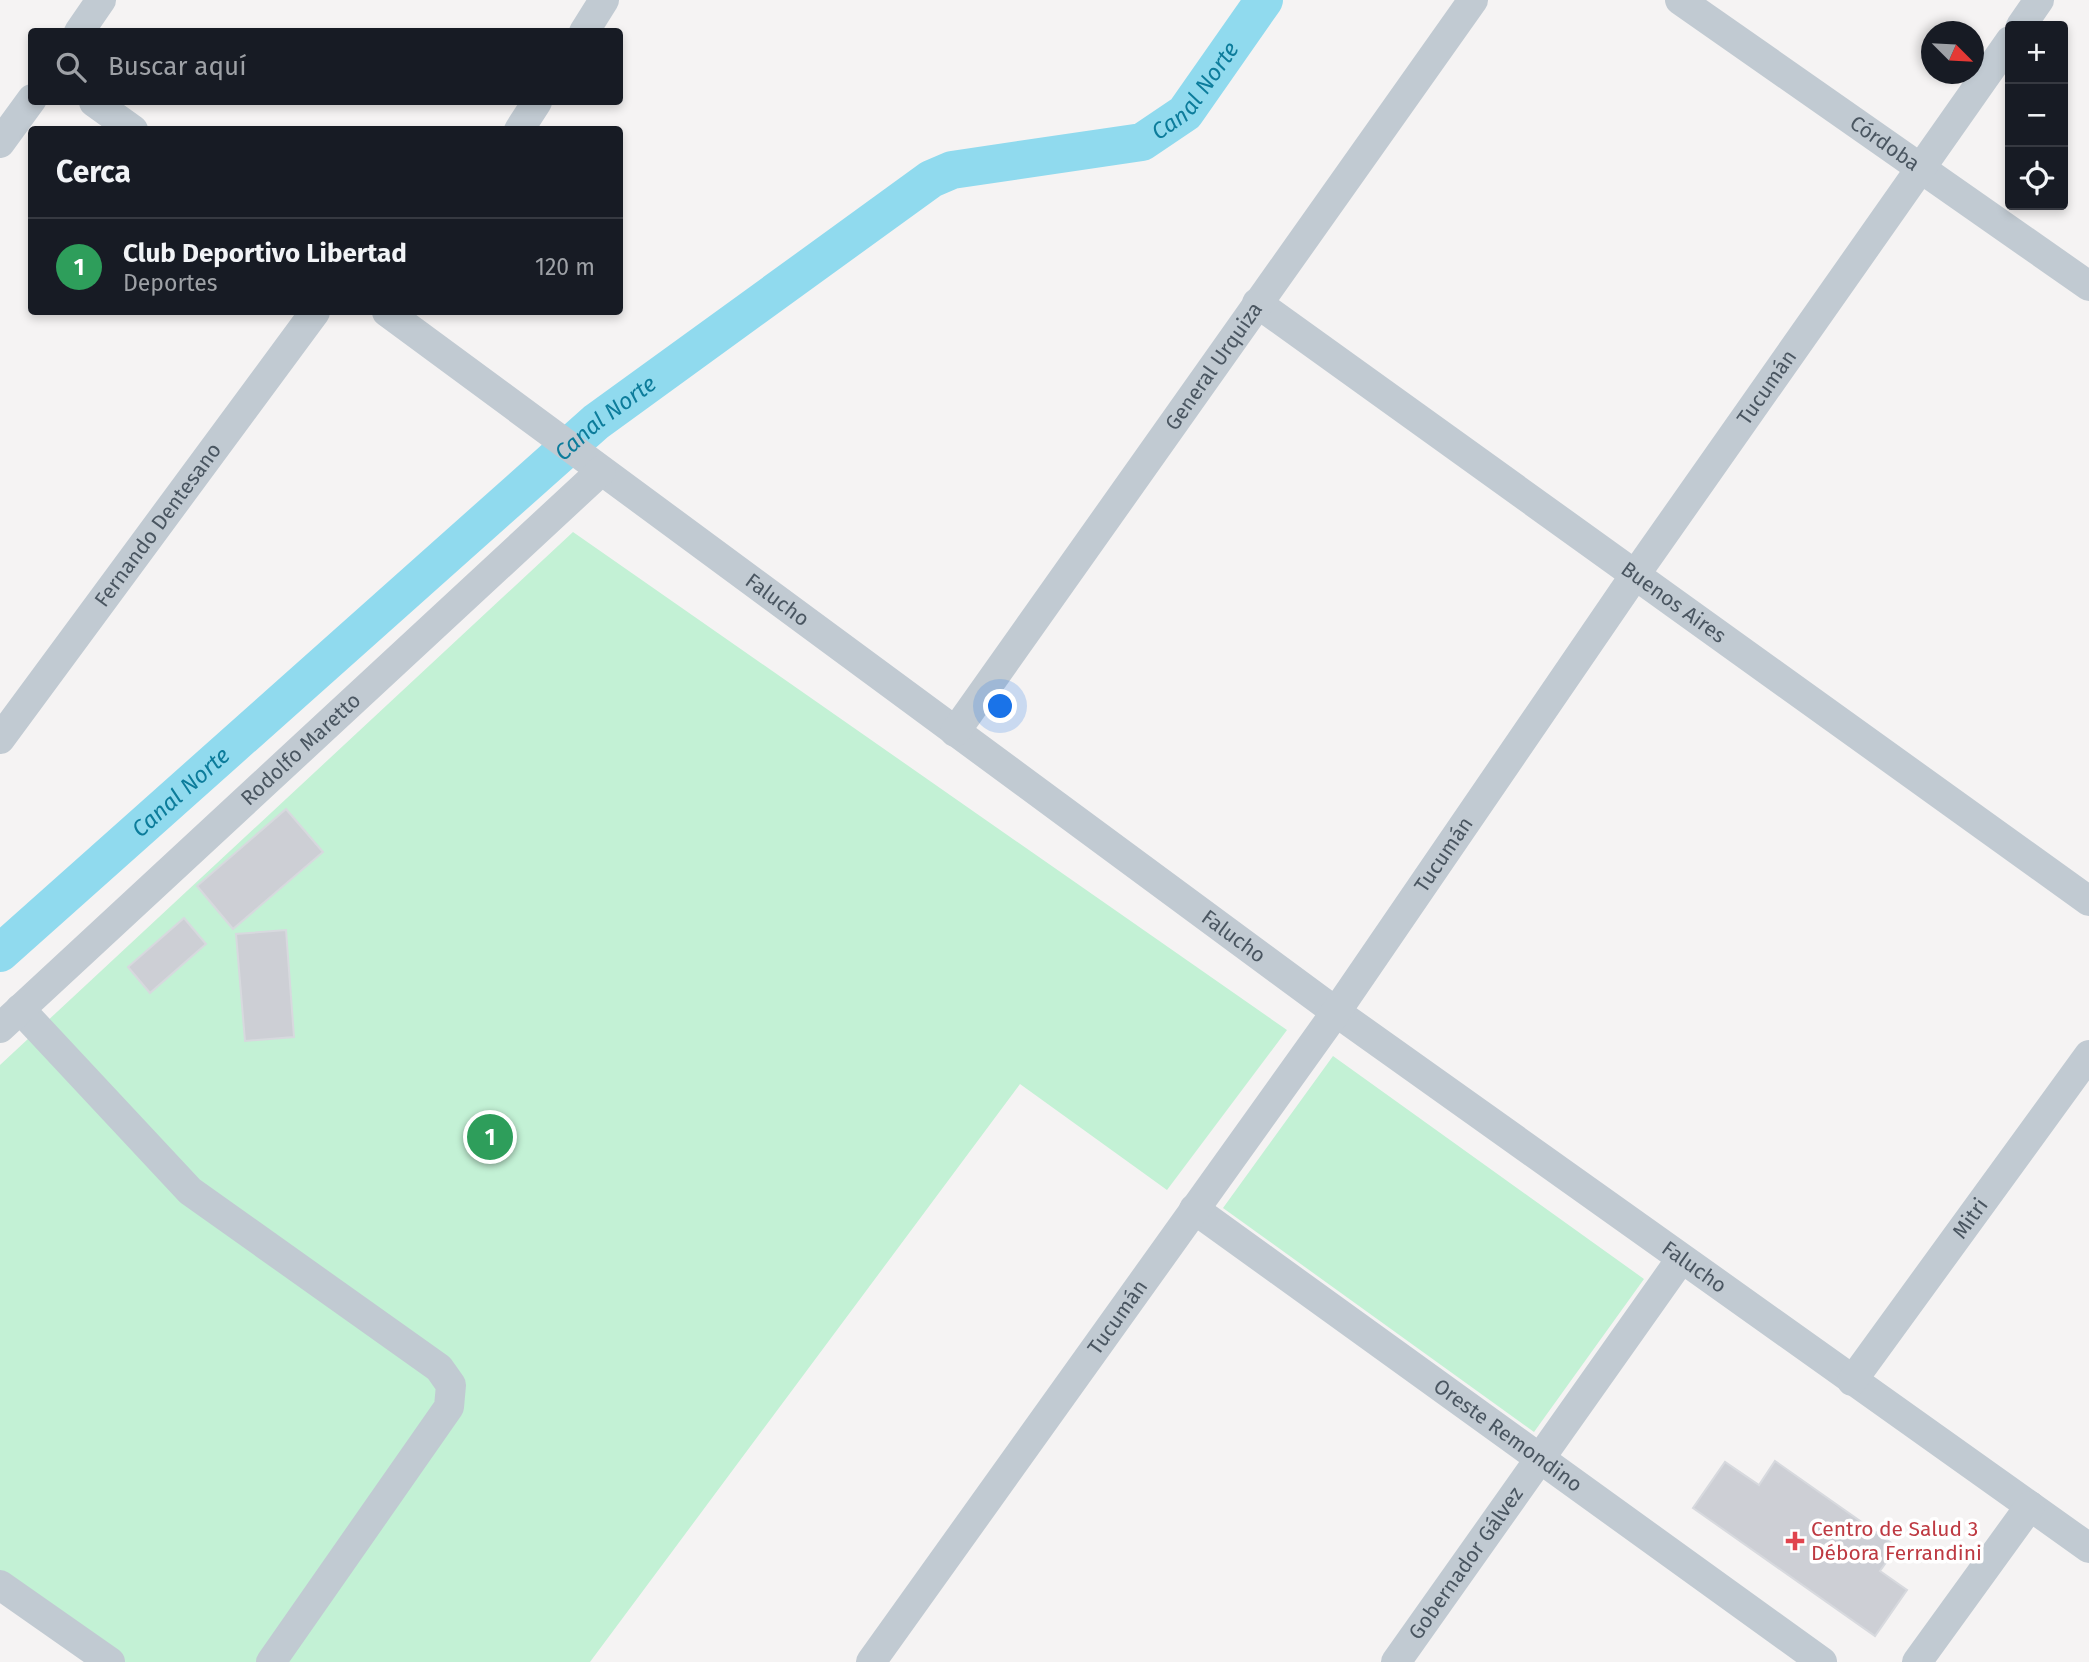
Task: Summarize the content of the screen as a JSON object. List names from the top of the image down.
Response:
{
  "streets": {
    "street": [
      "Córdoba",
      "General Urquiza",
      "Tucumán",
      "Fernando Dentesano",
      "Falucho",
      "Buenos Aires",
      "Rodolfo Maretto",
      "Mitri",
      "Oreste Remondino",
      "Gobernador Gálvez"
    ]
  },
  "crossings": [
    ["Córdoba", "Tucumán"],
    ["General Urquiza", "Falucho"],
    ["General Urquiza", "Buenos Aires"],
    ["Tucumán", "Falucho"],
    ["Tucumán", "Buenos Aires"],
    ["Tucumán", "Oreste Remondino"],
    ["Falucho", "Rodolfo Maretto"],
    ["Falucho", "Mitri"],
    ["Falucho", "Gobernador Gálvez"],
    ["Oreste Remondino", "Gobernador Gálvez"]
  ],
  "water": ["Canal Norte"],
  "places": {
    "health": ["Centro de Salud 3 Débora Ferrandini"]
  },
  "north": "bottom right",
  "page": {
    "map_buttons": ["+", "−"],
    "search": "Buscar aquí",
    "heading": "Cerca",
    "list": [
      {
        "mark": "1",
        "name": "Club Deportivo Libertad",
        "note": "Deportes",
        "value": "120 m"
      }
    ],
    "pins": "1"
  }
}
